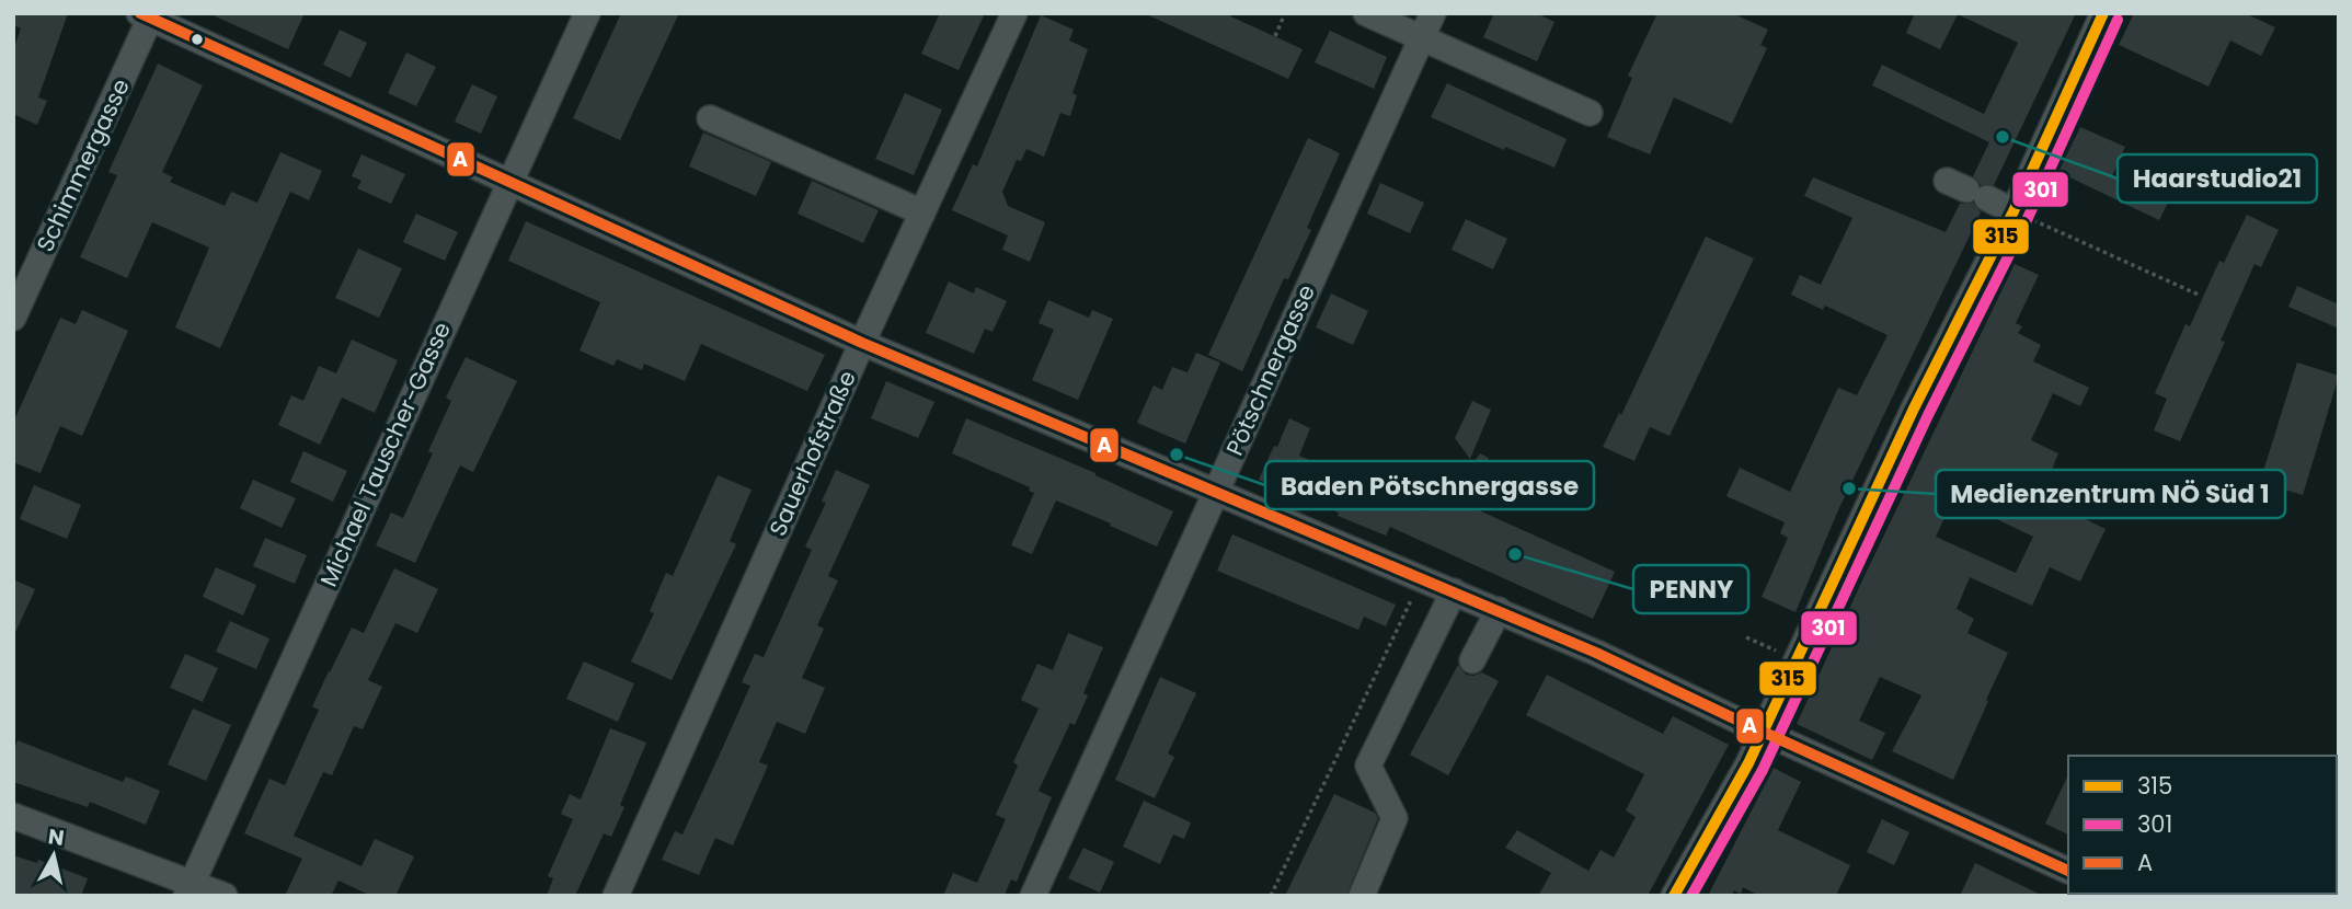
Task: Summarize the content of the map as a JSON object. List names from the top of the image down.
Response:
{
  "streets": {
    "street": [
      "Schimmergasse",
      "Pötschnergasse",
      "Sauerhofstraße",
      "Michael Tauscher-Gasse"
    ]
  },
  "places": [
    "Haarstudio21",
    "Baden Pötschnergasse",
    "Medienzentrum NÖ Süd 1",
    "PENNY"
  ],
  "lines": ["transit line 315", "transit line A", "transit line 301"],
  "legend": ["315", "301", "A"],
  "north": "top"
}
